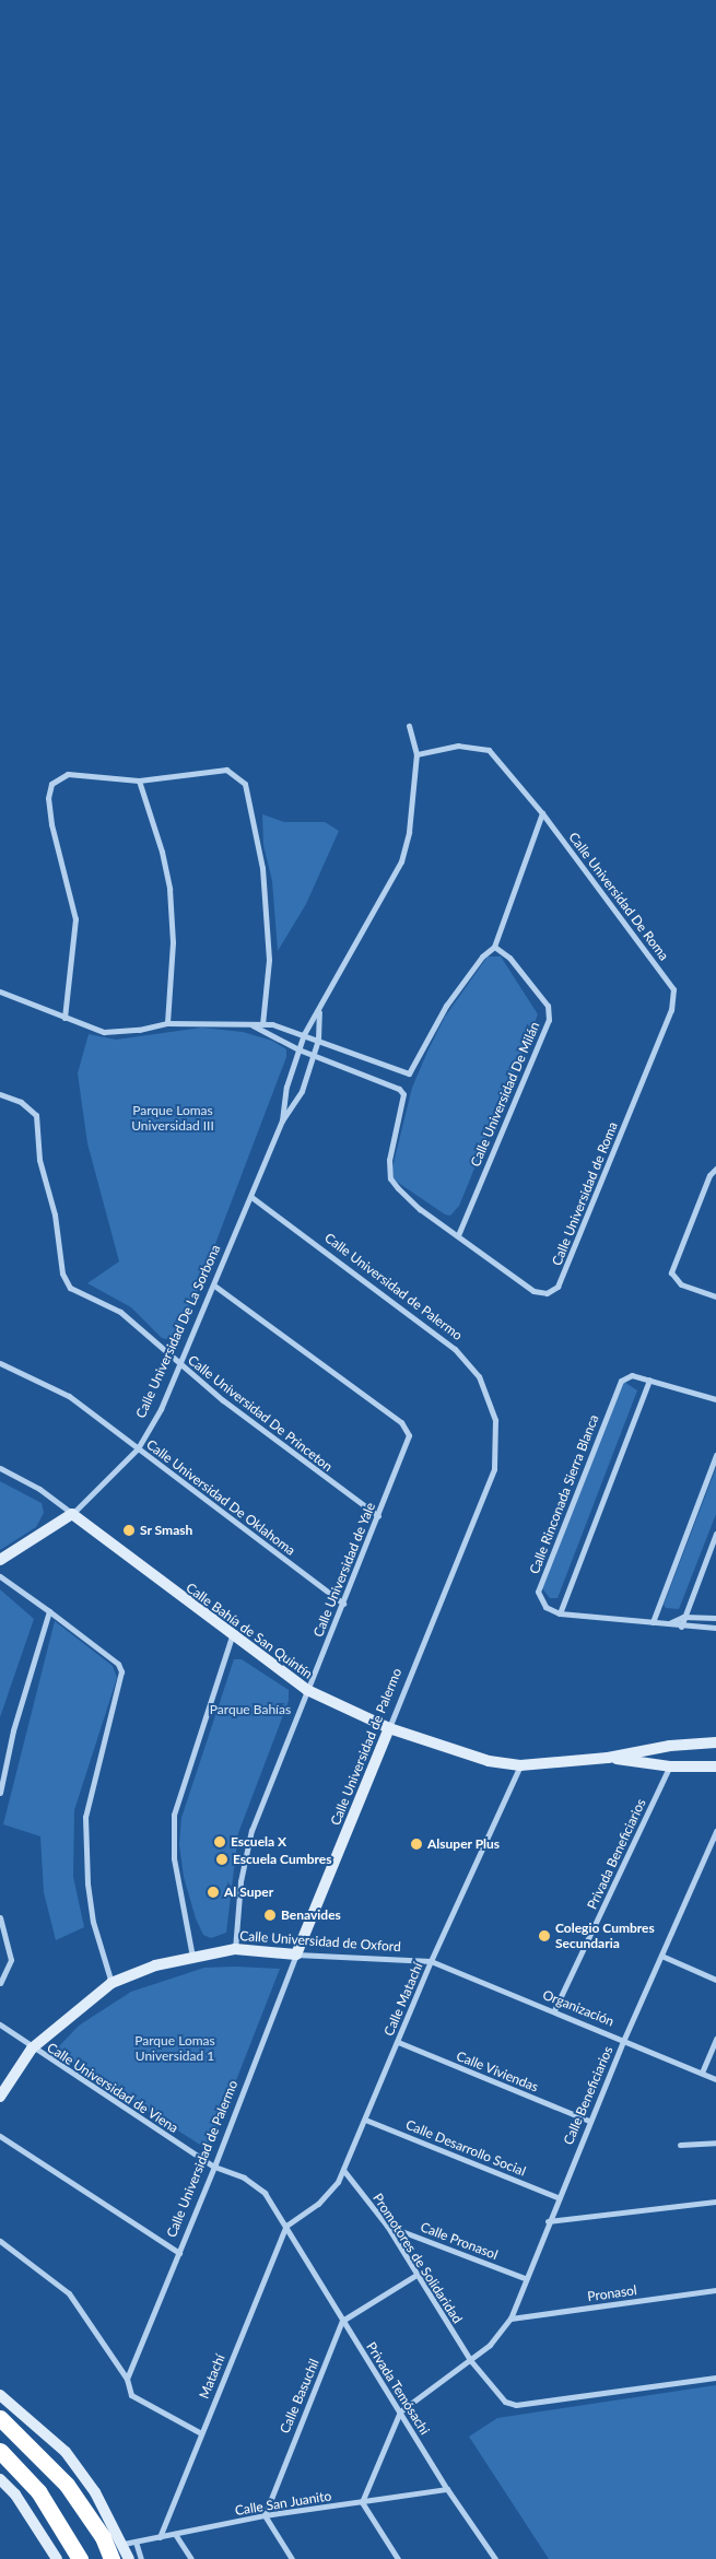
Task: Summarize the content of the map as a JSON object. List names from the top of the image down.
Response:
{
  "streets": {
    "street": [
      "Calle Universidad De Roma",
      "Calle Universidad De Milán",
      "Calle Universidad de Roma",
      "Calle Universidad de Palermo",
      "Calle Universidad De La Sorbona",
      "Calle Universidad De Princeton",
      "Calle Rinconada Sierra Blanca",
      "Calle Universidad De Oklahoma",
      "Calle Universidad de Yale",
      "Calle Bahía de San Quintín",
      "Privada Beneficiarios",
      "Calle Universidad de Oxford",
      "Calle Matachí",
      "Organización",
      "Calle Viviendas",
      "Calle Universidad de Viena",
      "Calle Beneficiarios",
      "Calle Desarrollo Social",
      "Calle Pronasol",
      "Promotores de Solidaridad",
      "Pronasol",
      "Matachí",
      "Privada Temósachi",
      "Calle Basuchil",
      "Calle San Juanito"
    ]
  },
  "crossings": [
    ["Calle Universidad De Roma", "Calle Universidad de Roma"],
    ["Calle Universidad De Roma", "Calle Universidad De La Sorbona"],
    ["Calle Universidad De Milán", "Calle Universidad de Roma"],
    ["Calle Universidad de Palermo", "Calle Universidad De La Sorbona"],
    ["Calle Universidad de Palermo", "Calle Bahía de San Quintín"],
    ["Calle Universidad de Palermo", "Calle Universidad de Oxford"],
    ["Calle Universidad de Palermo", "Calle Universidad de Viena"],
    ["Calle Universidad De La Sorbona", "Calle Universidad De Princeton"],
    ["Calle Universidad De La Sorbona", "Calle Universidad De Oklahoma"],
    ["Calle Universidad De La Sorbona", "Calle Universidad de Yale"],
    ["Calle Universidad De La Sorbona", "Calle Bahía de San Quintín"],
    ["Calle Universidad De Princeton", "Calle Universidad de Yale"],
    ["Calle Universidad De Oklahoma", "Calle Universidad de Yale"],
    ["Calle Universidad de Yale", "Calle Bahía de San Quintín"],
    ["Calle Universidad de Yale", "Calle Universidad de Oxford"],
    ["Calle Bahía de San Quintín", "Privada Beneficiarios"],
    ["Calle Bahía de San Quintín", "Calle Matachí"],
    ["Privada Beneficiarios", "Organización"],
    ["Calle Universidad de Oxford", "Calle Matachí"],
    ["Calle Universidad de Oxford", "Organización"],
    ["Calle Universidad de Oxford", "Calle Universidad de Viena"],
    ["Calle Matachí", "Organización"],
    ["Calle Matachí", "Calle Viviendas"],
    ["Calle Matachí", "Calle Universidad de Viena"],
    ["Calle Matachí", "Calle Desarrollo Social"],
    ["Calle Matachí", "Promotores de Solidaridad"],
    ["Calle Matachí", "Matachí"],
    ["Calle Matachí", "Privada Temósachi"],
    ["Organización", "Calle Beneficiarios"],
    ["Calle Viviendas", "Calle Beneficiarios"],
    ["Calle Universidad de Viena", "Matachí"],
    ["Calle Universidad de Viena", "Privada Temósachi"],
    ["Calle Beneficiarios", "Calle Desarrollo Social"],
    ["Calle Beneficiarios", "Calle Pronasol"],
    ["Calle Beneficiarios", "Promotores de Solidaridad"],
    ["Calle Beneficiarios", "Pronasol"],
    ["Calle Beneficiarios", "Privada Temósachi"],
    ["Calle Pronasol", "Promotores de Solidaridad"],
    ["Matachí", "Privada Temósachi"],
    ["Matachí", "Calle San Juanito"],
    ["Privada Temósachi", "Calle Basuchil"],
    ["Privada Temósachi", "Calle San Juanito"],
    ["Calle Basuchil", "Calle San Juanito"]
  ],
  "parks": ["Parque Lomas Universidad III", "Parque Bahías", "Parque Lomas Universidad 1"],
  "places": [
    "Sr Smash",
    "Escuela X",
    "Alsuper Plus",
    "Escuela Cumbres",
    "Al Super",
    "Benavides",
    "Colegio Cumbres Secundaria"
  ]
}
